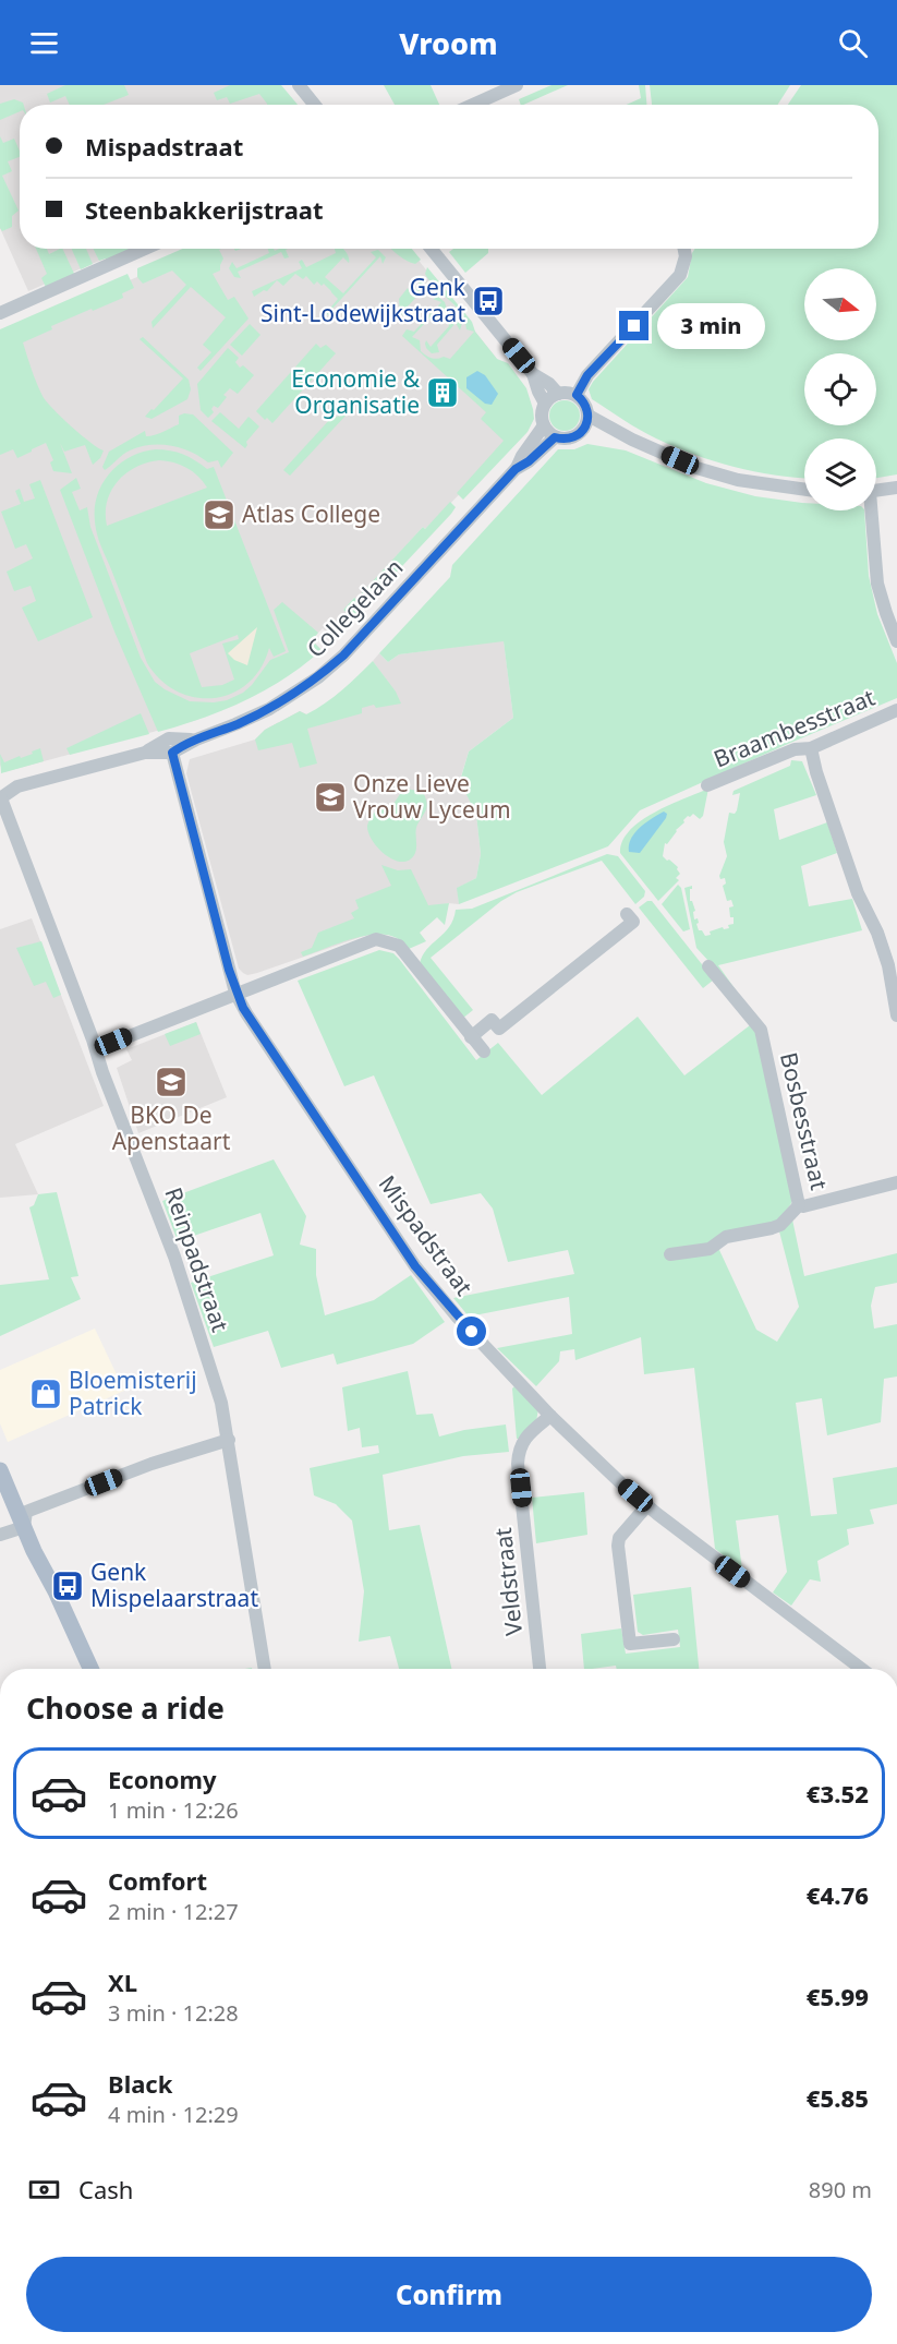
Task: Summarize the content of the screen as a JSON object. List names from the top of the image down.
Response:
{
  "streets": {
    "street": [
      "Collegelaan",
      "Braambesstraat",
      "Bosbesstraat",
      "Mispadstraat",
      "Reinpadstraat",
      "Veldstraat"
    ]
  },
  "crossings": [
    ["Collegelaan", "Mispadstraat"],
    ["Collegelaan", "Reinpadstraat"],
    ["Mispadstraat", "Veldstraat"]
  ],
  "places": {
    "bus stop": ["Genk Sint-Lodewijkstraat", "Genk Mispelaarstraat"],
    "building": ["Economie & Organisatie"],
    "school or university": ["Atlas College", "Onze Lieve Vrouw Lyceum", "BKO De Apenstaart"],
    "shop": ["Bloemisterij Patrick"]
  },
  "north": "right",
  "page": {
    "header": "Vroom",
    "banner": ["Mispadstraat", "Steenbakkerijstraat"],
    "bubble": "3 min",
    "heading": "Choose a ride",
    "list": [
      {
        "name": "Economy",
        "note": "1 min · 12:26",
        "value": "€3.52"
      },
      {
        "name": "Comfort",
        "note": "2 min · 12:27",
        "value": "€4.76"
      },
      {
        "name": "XL",
        "note": "3 min · 12:28",
        "value": "€5.99"
      },
      {
        "name": "Black",
        "note": "4 min · 12:29",
        "value": "€5.85"
      }
    ],
    "pay": ["Cash", "890 m"],
    "buttons": "Confirm"
  }
}
